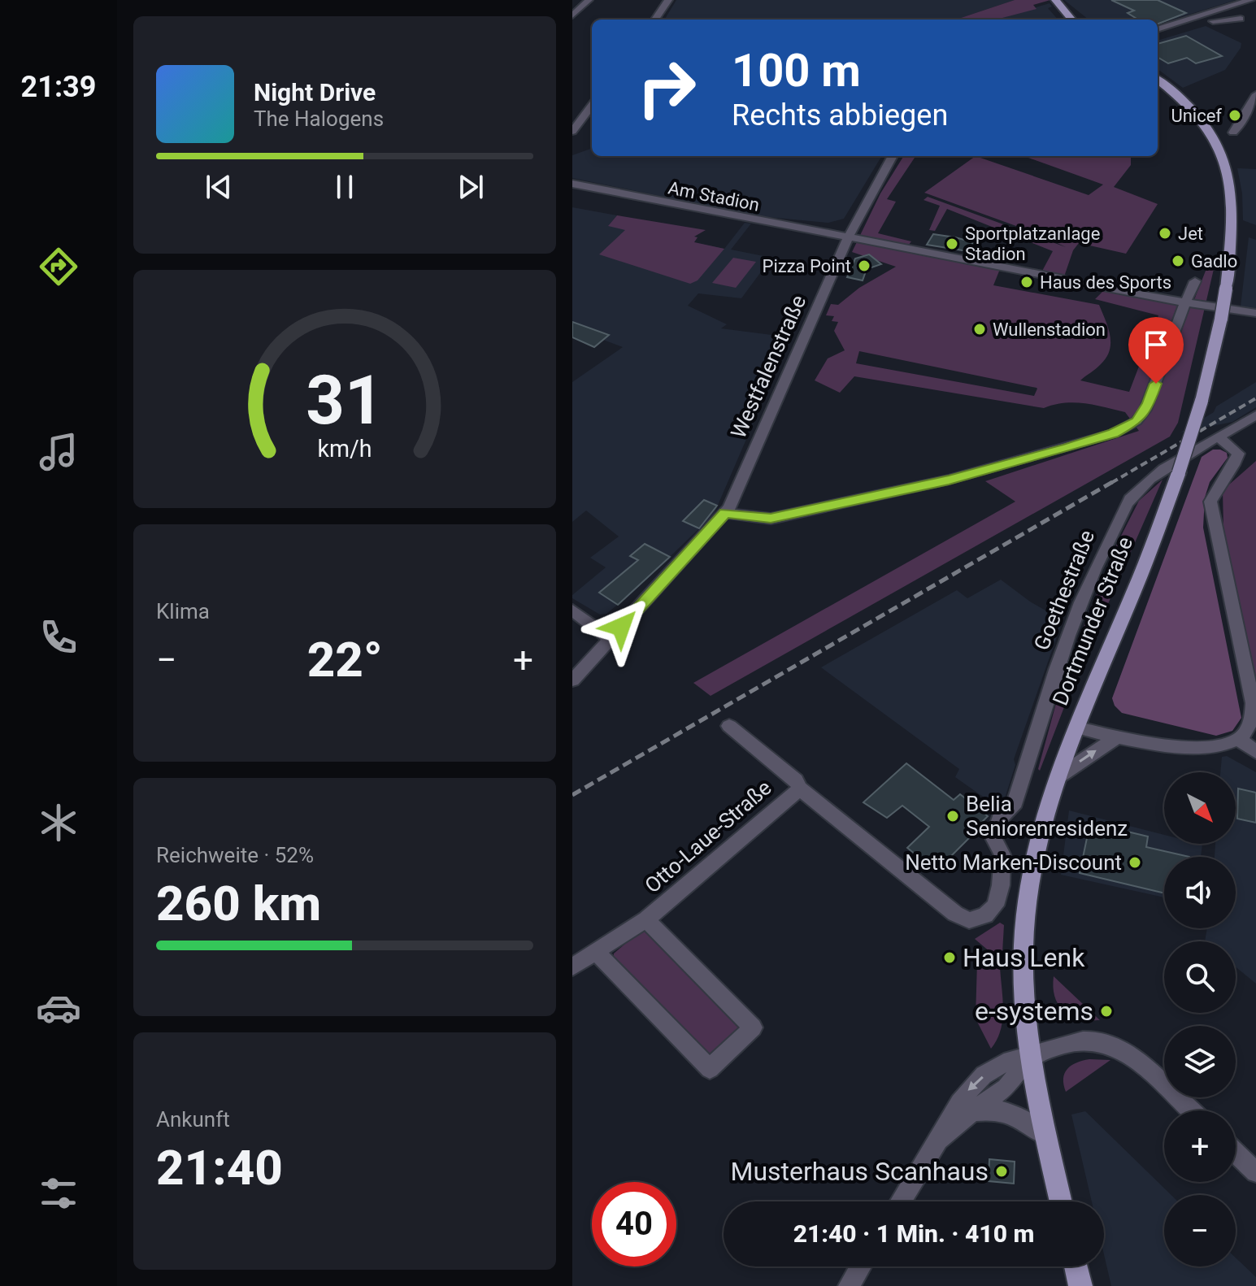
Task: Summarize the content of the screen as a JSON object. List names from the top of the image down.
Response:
{
  "streets": {
    "main road": ["Dortmunder Straße"],
    "street": [
      "Am Stadion",
      "Westfalenstraße",
      "Goethestraße",
      "Otto-Laue-Straße"
    ]
  },
  "crossings": [
    ["Am Stadion", "Westfalenstraße"],
    ["Goethestraße", "Otto-Laue-Straße"]
  ],
  "places": [
    "Unicef",
    "Jet",
    "Sportplatzanlage Stadion",
    "Gadlo",
    "Pizza Point",
    "Haus des Sports",
    "Wullenstadion",
    "Belia Seniorenresidenz",
    "Netto Marken-Discount",
    "Haus Lenk",
    "e-systems",
    "Musterhaus Scanhaus"
  ],
  "north": "bottom right",
  "page": {
    "tabs": "21:39",
    "turn": ["100 m", "Rechts abbiegen"],
    "song": ["Night Drive", "The Halogens"],
    "tile": [
      "Klima",
      ["Reichweite · 52%", "260 km"],
      ["Ankunft", "21:40"]
    ],
    "heat": ["−", "22°", "+"],
    "map_buttons": ["+", "−"],
    "limit": "40",
    "trip": "21:40 · 1 Min. · 410 m",
    "gauge": ["31", "km/h"]
  }
}
